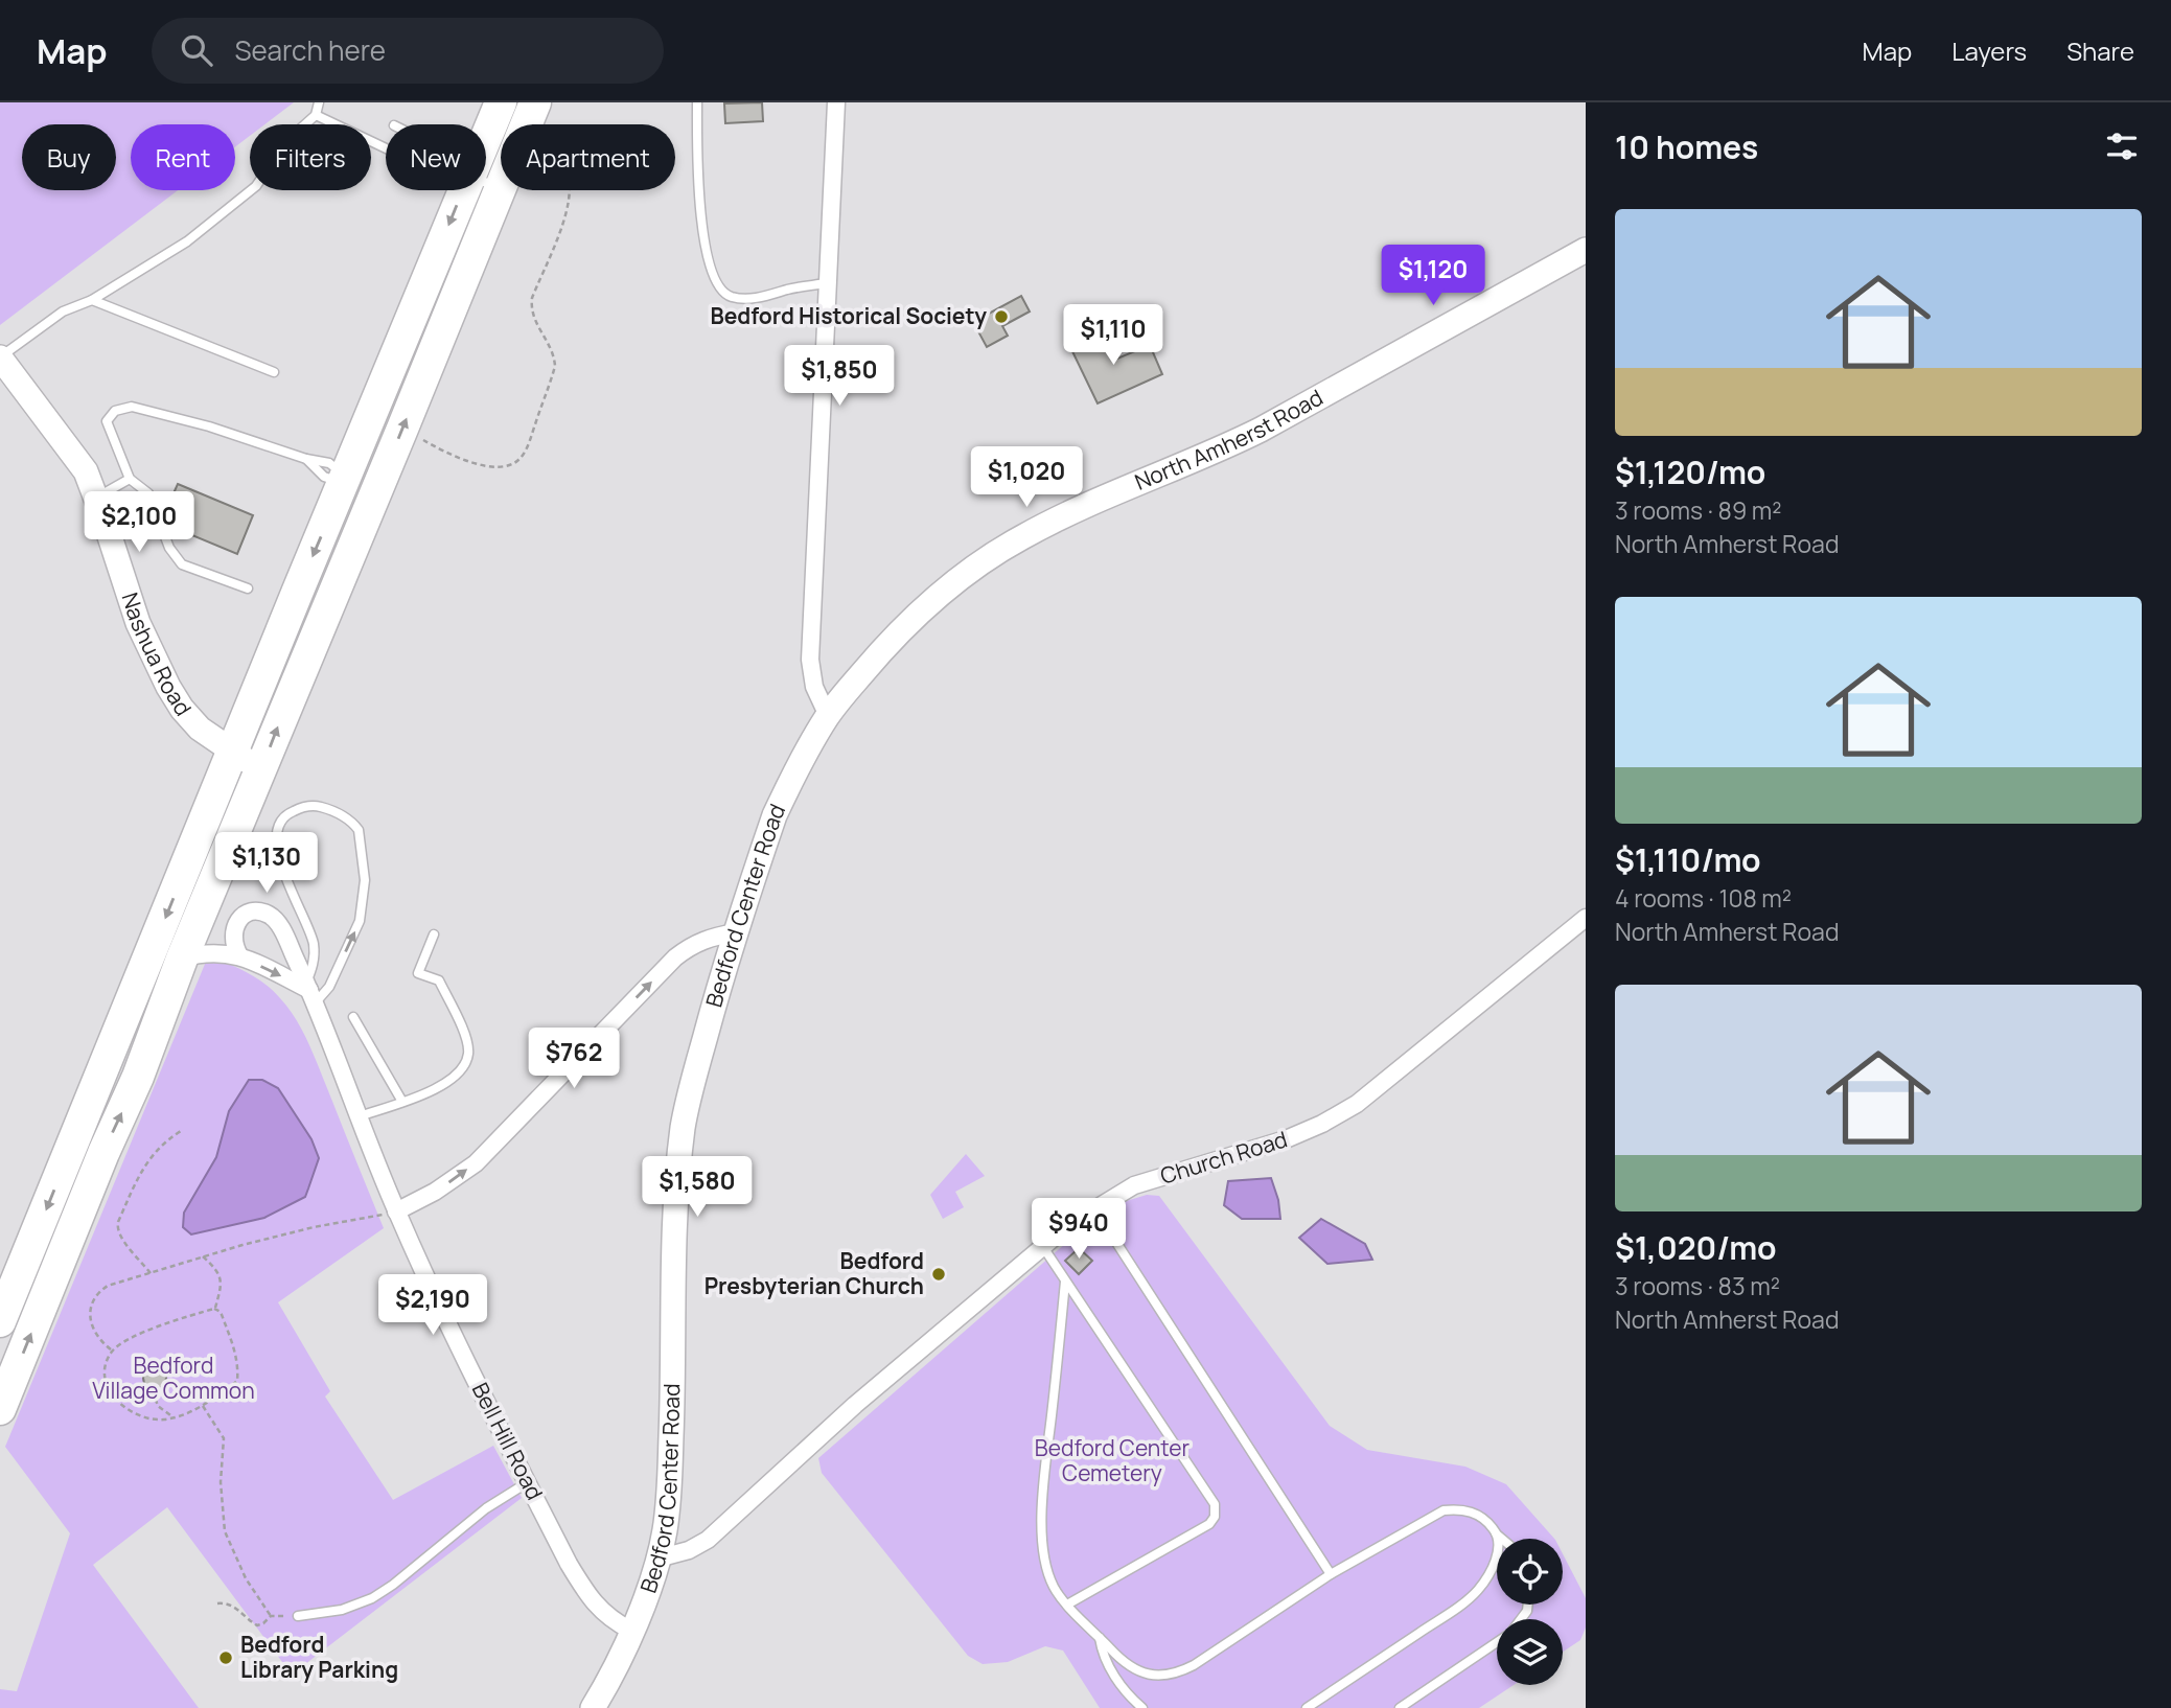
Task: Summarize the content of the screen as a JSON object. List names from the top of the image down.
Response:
{
  "streets": {
    "street": [
      "North Amherst Road",
      "Nashua Road",
      "Bedford Center Road",
      "Church Road",
      "Bell Hill Road"
    ]
  },
  "crossings": [
    ["North Amherst Road", "Bedford Center Road"],
    ["Bedford Center Road", "Church Road"],
    ["Bedford Center Road", "Bell Hill Road"]
  ],
  "parks": ["Bedford Village Common", "Bedford Center Cemetery"],
  "places": ["Bedford Historical Society", "Bedford Presbyterian Church", "Bedford Library Parking"],
  "page": {
    "header": "Map",
    "search": "Search here",
    "nav": ["Map", "Layers", "Share"],
    "heading": "10 homes",
    "chip": [
      "Buy",
      "Rent",
      "Filters",
      "New",
      "Apartment"
    ],
    "list": [
      {
        "name": "$1,120/mo",
        "note": "3 rooms · 89 m² · North Amherst Road"
      },
      {
        "name": "$1,110/mo",
        "note": "4 rooms · 108 m² · North Amherst Road"
      },
      {
        "name": "$1,020/mo",
        "note": "3 rooms · 83 m² · North Amherst Road"
      }
    ],
    "price": [
      "$1,120",
      "$1,110",
      "$1,850",
      "$1,020",
      "$2,100",
      "$1,130",
      "$762",
      "$1,580",
      "$940",
      "$2,190"
    ]
  }
}
